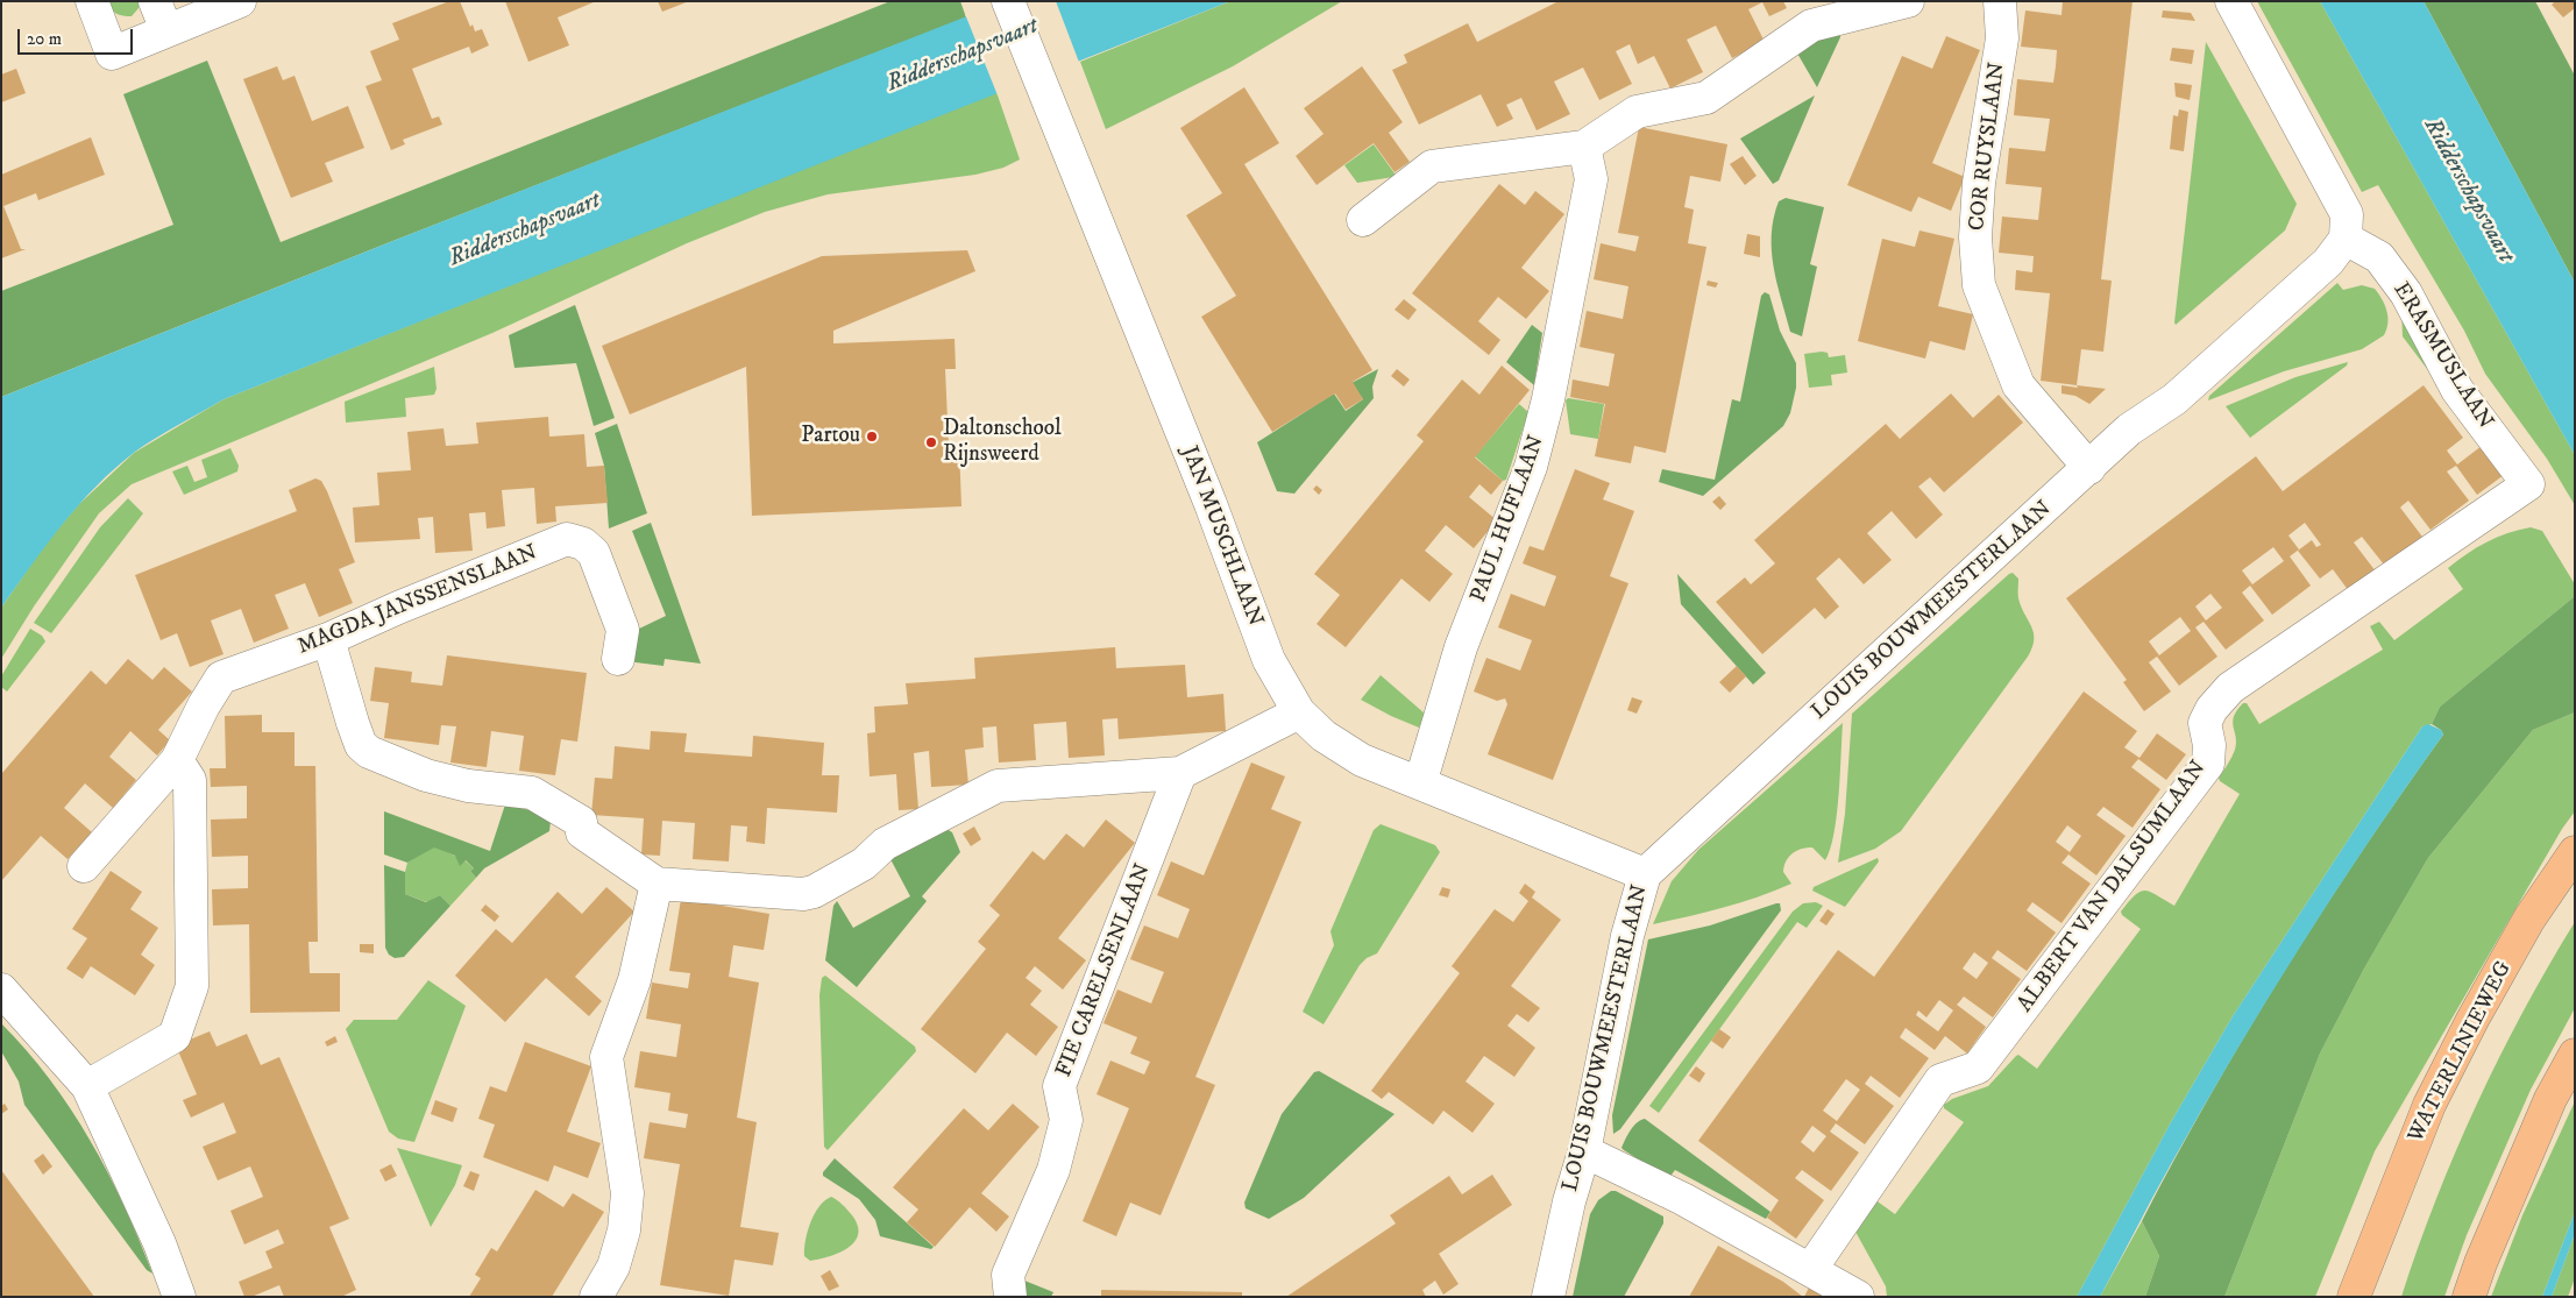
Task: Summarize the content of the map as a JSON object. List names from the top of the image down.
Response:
{
  "streets": {
    "main road": ["WATERLINIEWEG"],
    "street": [
      "COR RUYSLAAN",
      "ERASMUSLAAN",
      "PAUL HUFLAAN",
      "JAN MUSCHLAAN",
      "MAGDA JANSSENSLAAN",
      "LOUIS BOUWMEESTERLAAN",
      "ALBERT VAN DALSUMLAAN",
      "FIE CARELSENLAAN"
    ]
  },
  "crossings": [
    ["COR RUYSLAAN", "LOUIS BOUWMEESTERLAAN"],
    ["ERASMUSLAAN", "LOUIS BOUWMEESTERLAAN"],
    ["ERASMUSLAAN", "ALBERT VAN DALSUMLAAN"],
    ["PAUL HUFLAAN", "JAN MUSCHLAAN"],
    ["JAN MUSCHLAAN", "LOUIS BOUWMEESTERLAAN"]
  ],
  "water": ["Ridderschapsvaart"],
  "places": ["Partou", "Daltonschool Rijnsweerd"],
  "scale_bar": "20 m"
}
